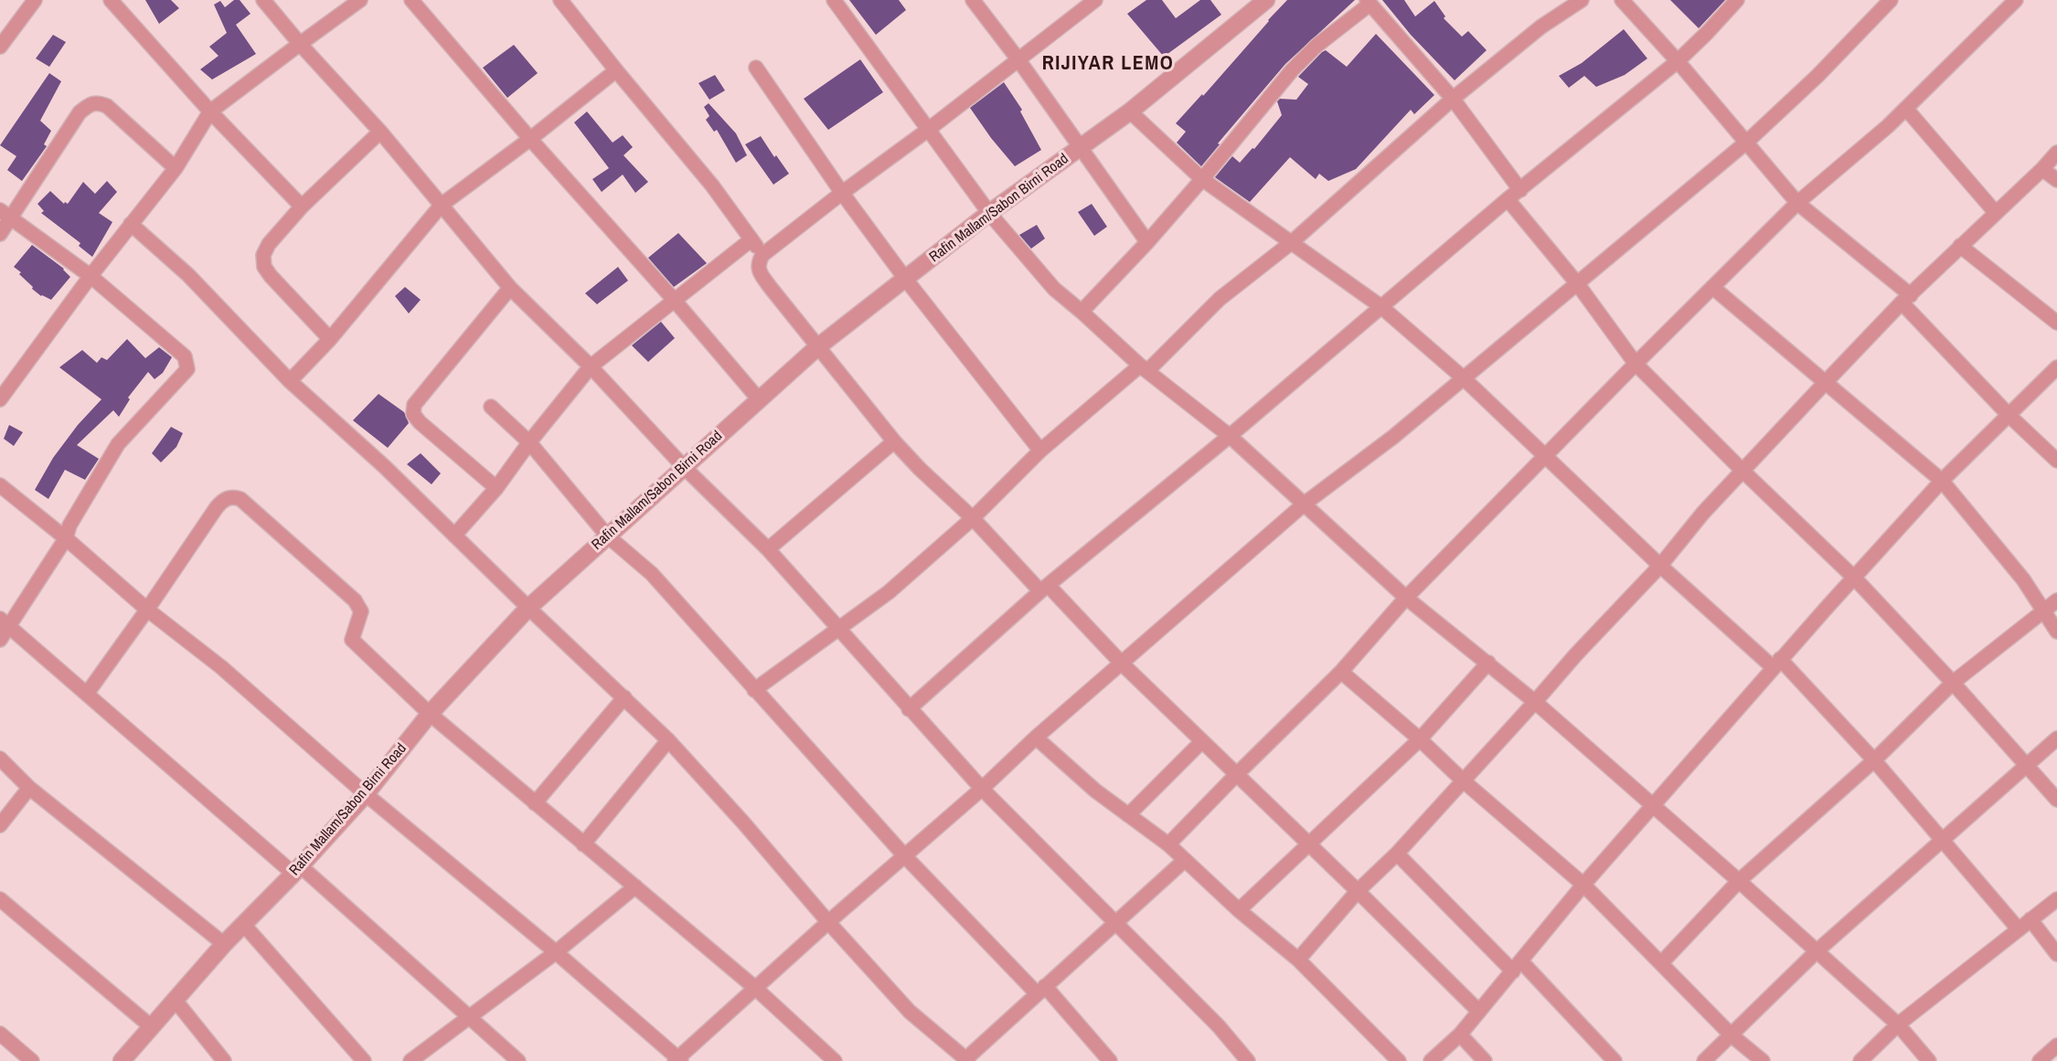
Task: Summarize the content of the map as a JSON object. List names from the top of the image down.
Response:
{
  "streets": {
    "street": ["Rafin Mallam/Sabon Birni Road"]
  },
  "districts": ["RIJIYAR LEMO"]
}
